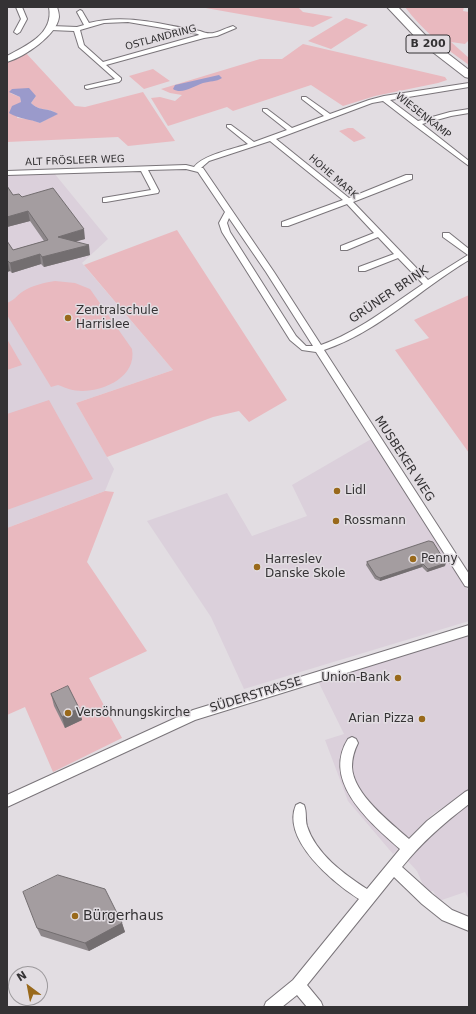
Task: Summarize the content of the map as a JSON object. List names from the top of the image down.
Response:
{
  "streets": {
    "highway": ["B 200"],
    "street": [
      "OSTLANDRING",
      "WIESENKAMP",
      "ALT FRÖSLEER WEG",
      "HOHE MARK",
      "GRÜNER BRINK",
      "MUSBEKER WEG",
      "SÜDERSTRASSE"
    ]
  },
  "crossings": [
    ["ALT FRÖSLEER WEG", "MUSBEKER WEG"],
    ["HOHE MARK", "GRÜNER BRINK"],
    ["GRÜNER BRINK", "MUSBEKER WEG"]
  ],
  "places": [
    "Zentralschule Harrislee",
    "Lidl",
    "Rossmann",
    "Penny",
    "Harreslev Danske Skole",
    "Union-Bank",
    "Versöhnungskirche",
    "Arian Pizza",
    "Bürgerhaus"
  ],
  "north": "top left"
}
